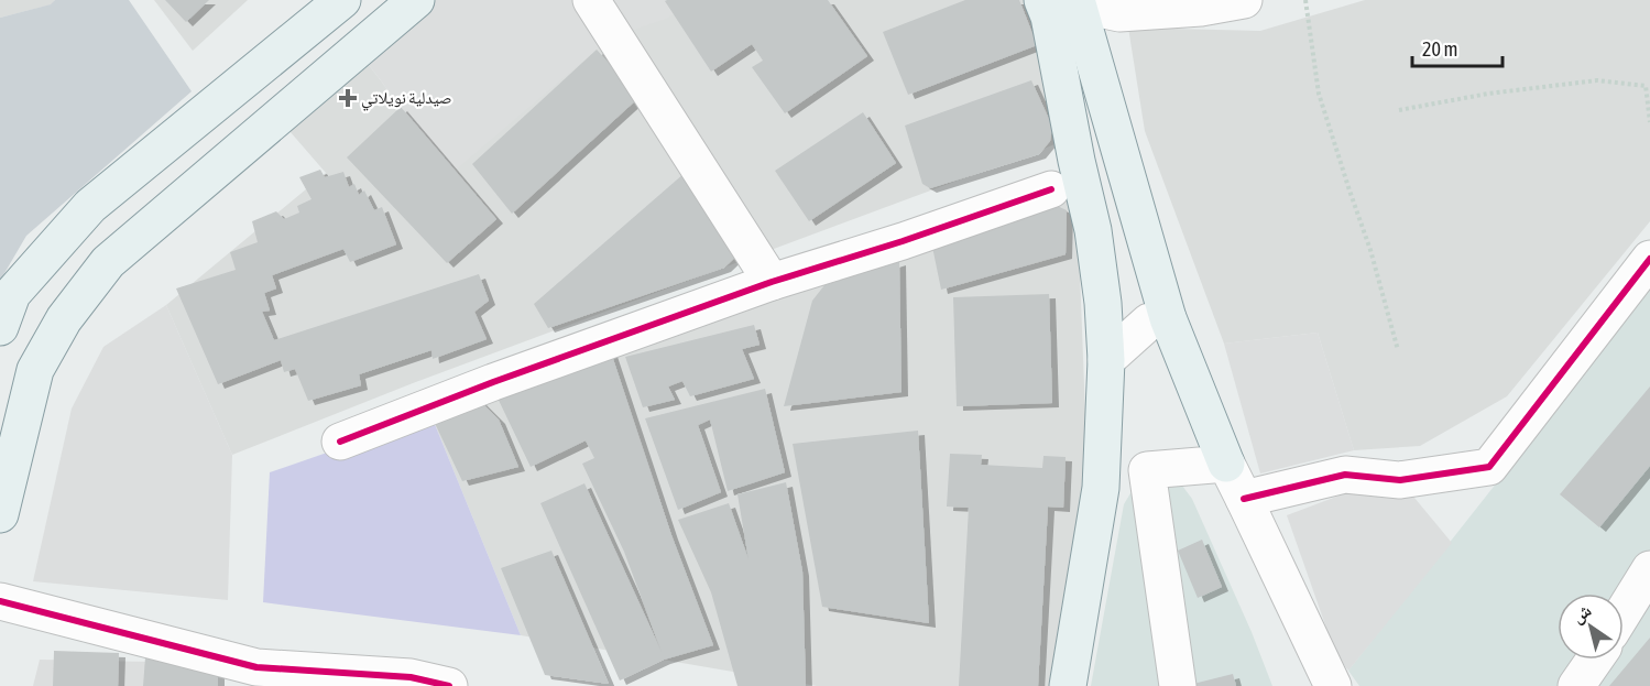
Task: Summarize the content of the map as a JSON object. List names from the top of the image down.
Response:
{
  "places": {
    "health": ["صيدلية نويلاتي"]
  },
  "scale_bar": "20 m",
  "north": "top left"
}
